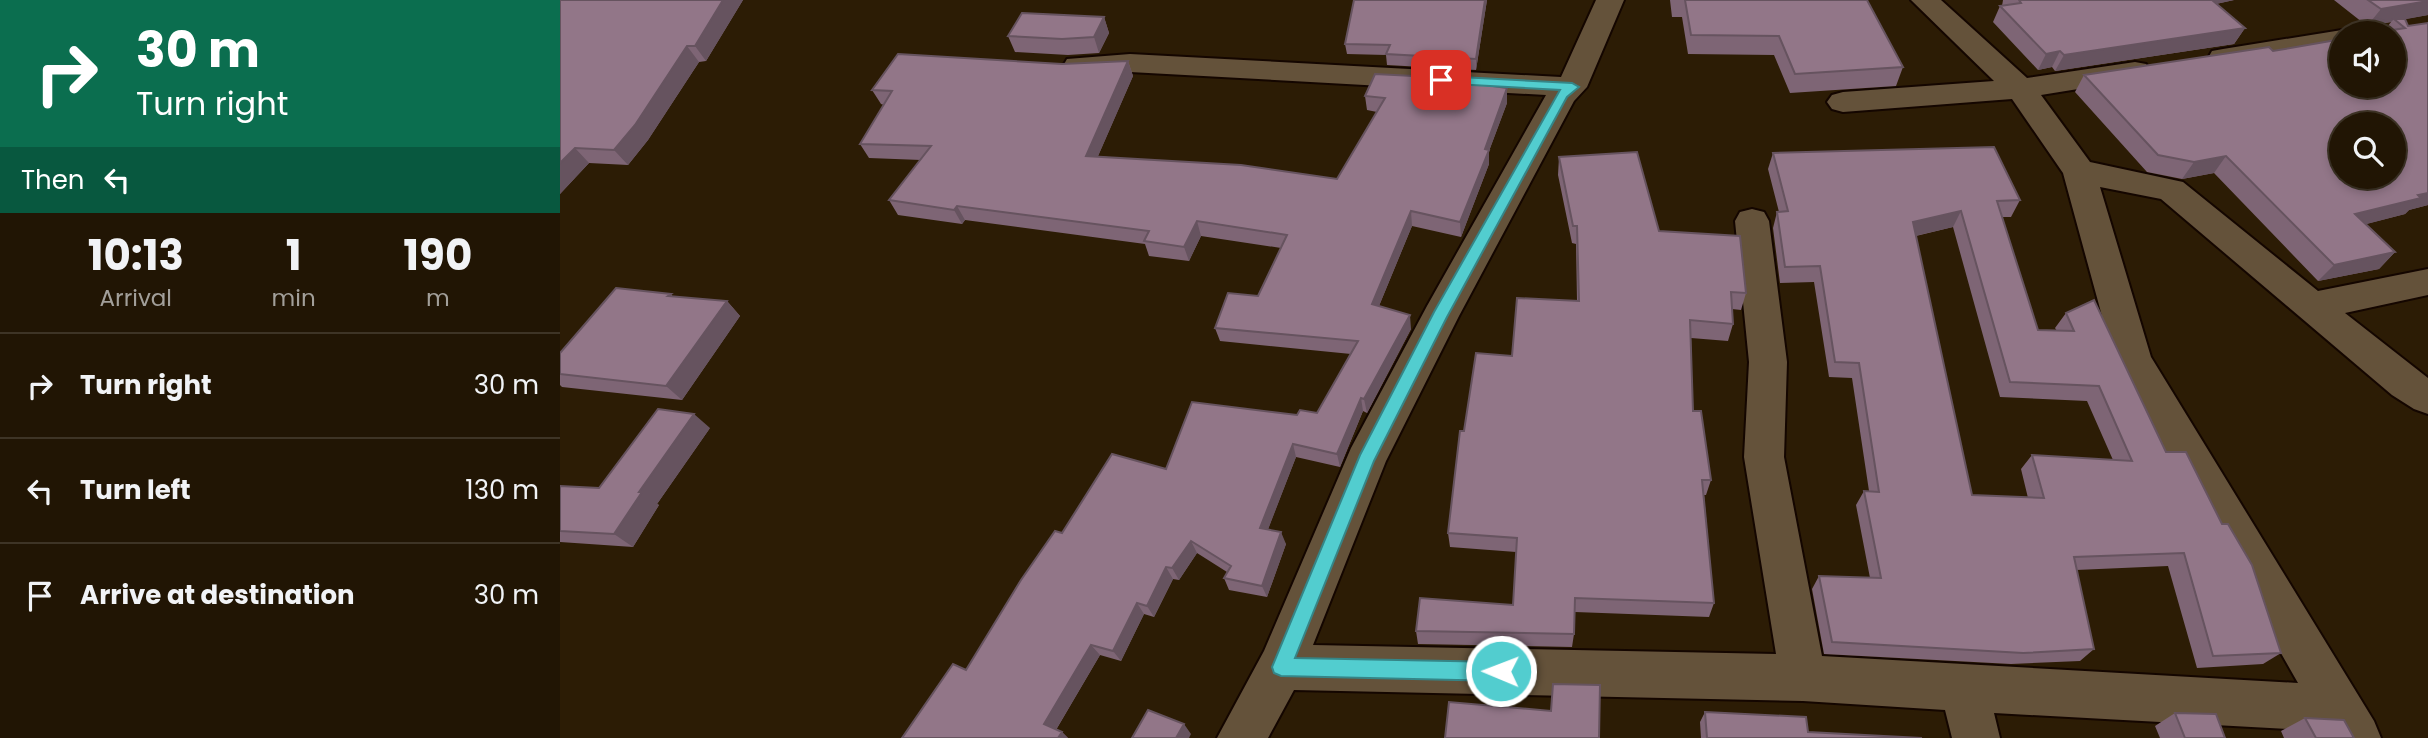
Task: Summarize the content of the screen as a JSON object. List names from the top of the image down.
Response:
{
  "page": {
    "turn": ["30 m", "Turn right"],
    "then": "Then",
    "eta": [
      "10:13",
      "Arrival",
      "1",
      "min",
      "190",
      "m"
    ],
    "list": [
      {
        "name": "Turn right",
        "value": "30 m"
      },
      {
        "name": "Turn left",
        "value": "130 m"
      },
      {
        "name": "Arrive at destination",
        "value": "30 m"
      }
    ]
  }
}
